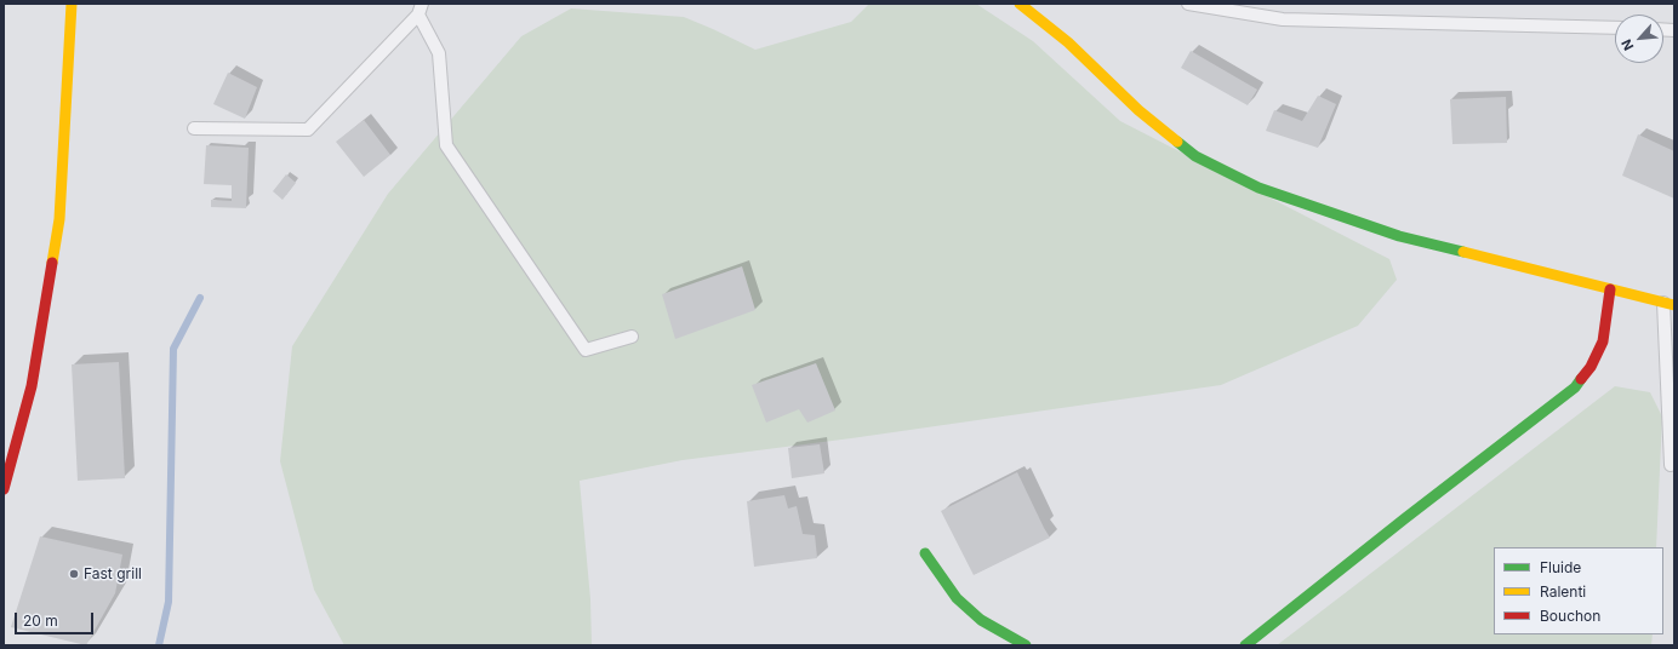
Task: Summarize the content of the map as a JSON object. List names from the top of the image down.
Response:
{
  "places": ["Fast grill"],
  "legend": ["Fluide", "Ralenti", "Bouchon"],
  "scale_bar": "20 m",
  "north": "bottom left"
}
